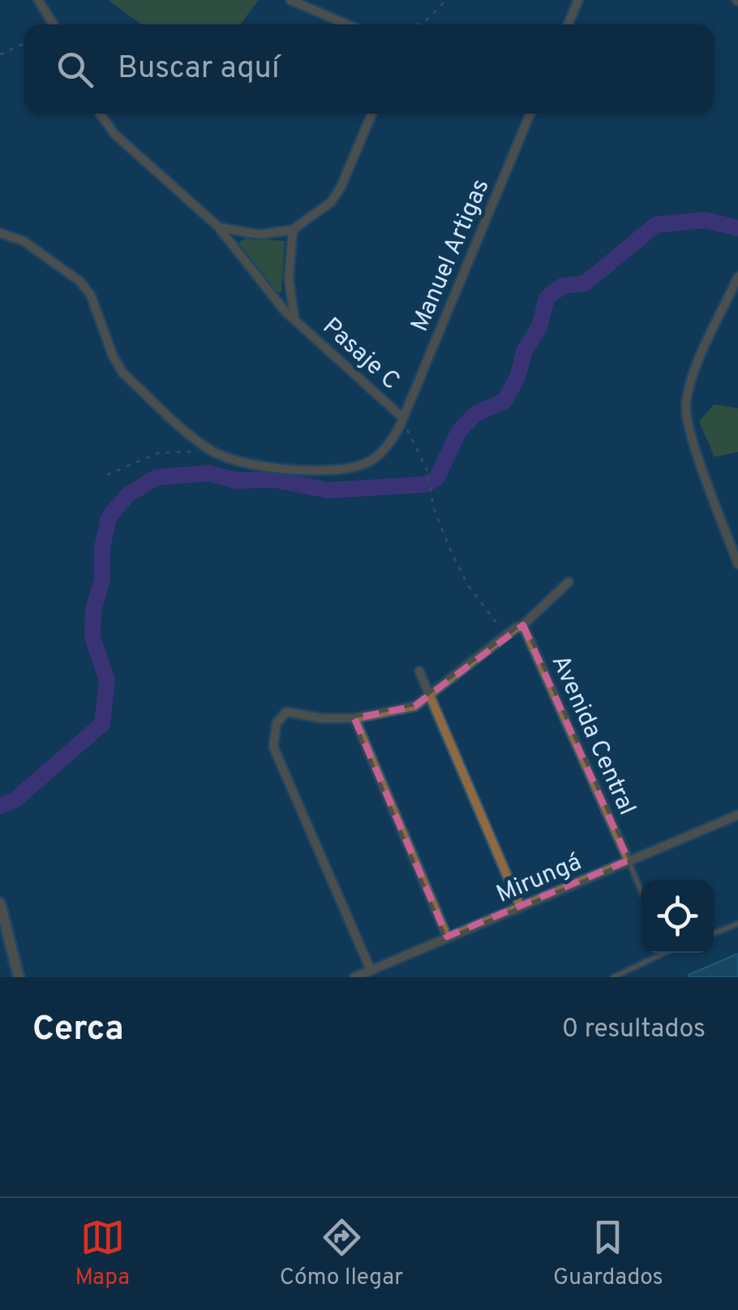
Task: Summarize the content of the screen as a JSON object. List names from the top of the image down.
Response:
{
  "streets": {
    "street": [
      "Manuel Artigas",
      "Pasaje C",
      "Avenida Central",
      "Mirungá"
    ]
  },
  "crossings": [
    ["Manuel Artigas", "Pasaje C"],
    ["Avenida Central", "Mirungá"]
  ],
  "page": {
    "search": "Buscar aquí",
    "heading": ["Cerca", "0 resultados"],
    "nav": ["Mapa", "Cómo llegar", "Guardados"]
  }
}
